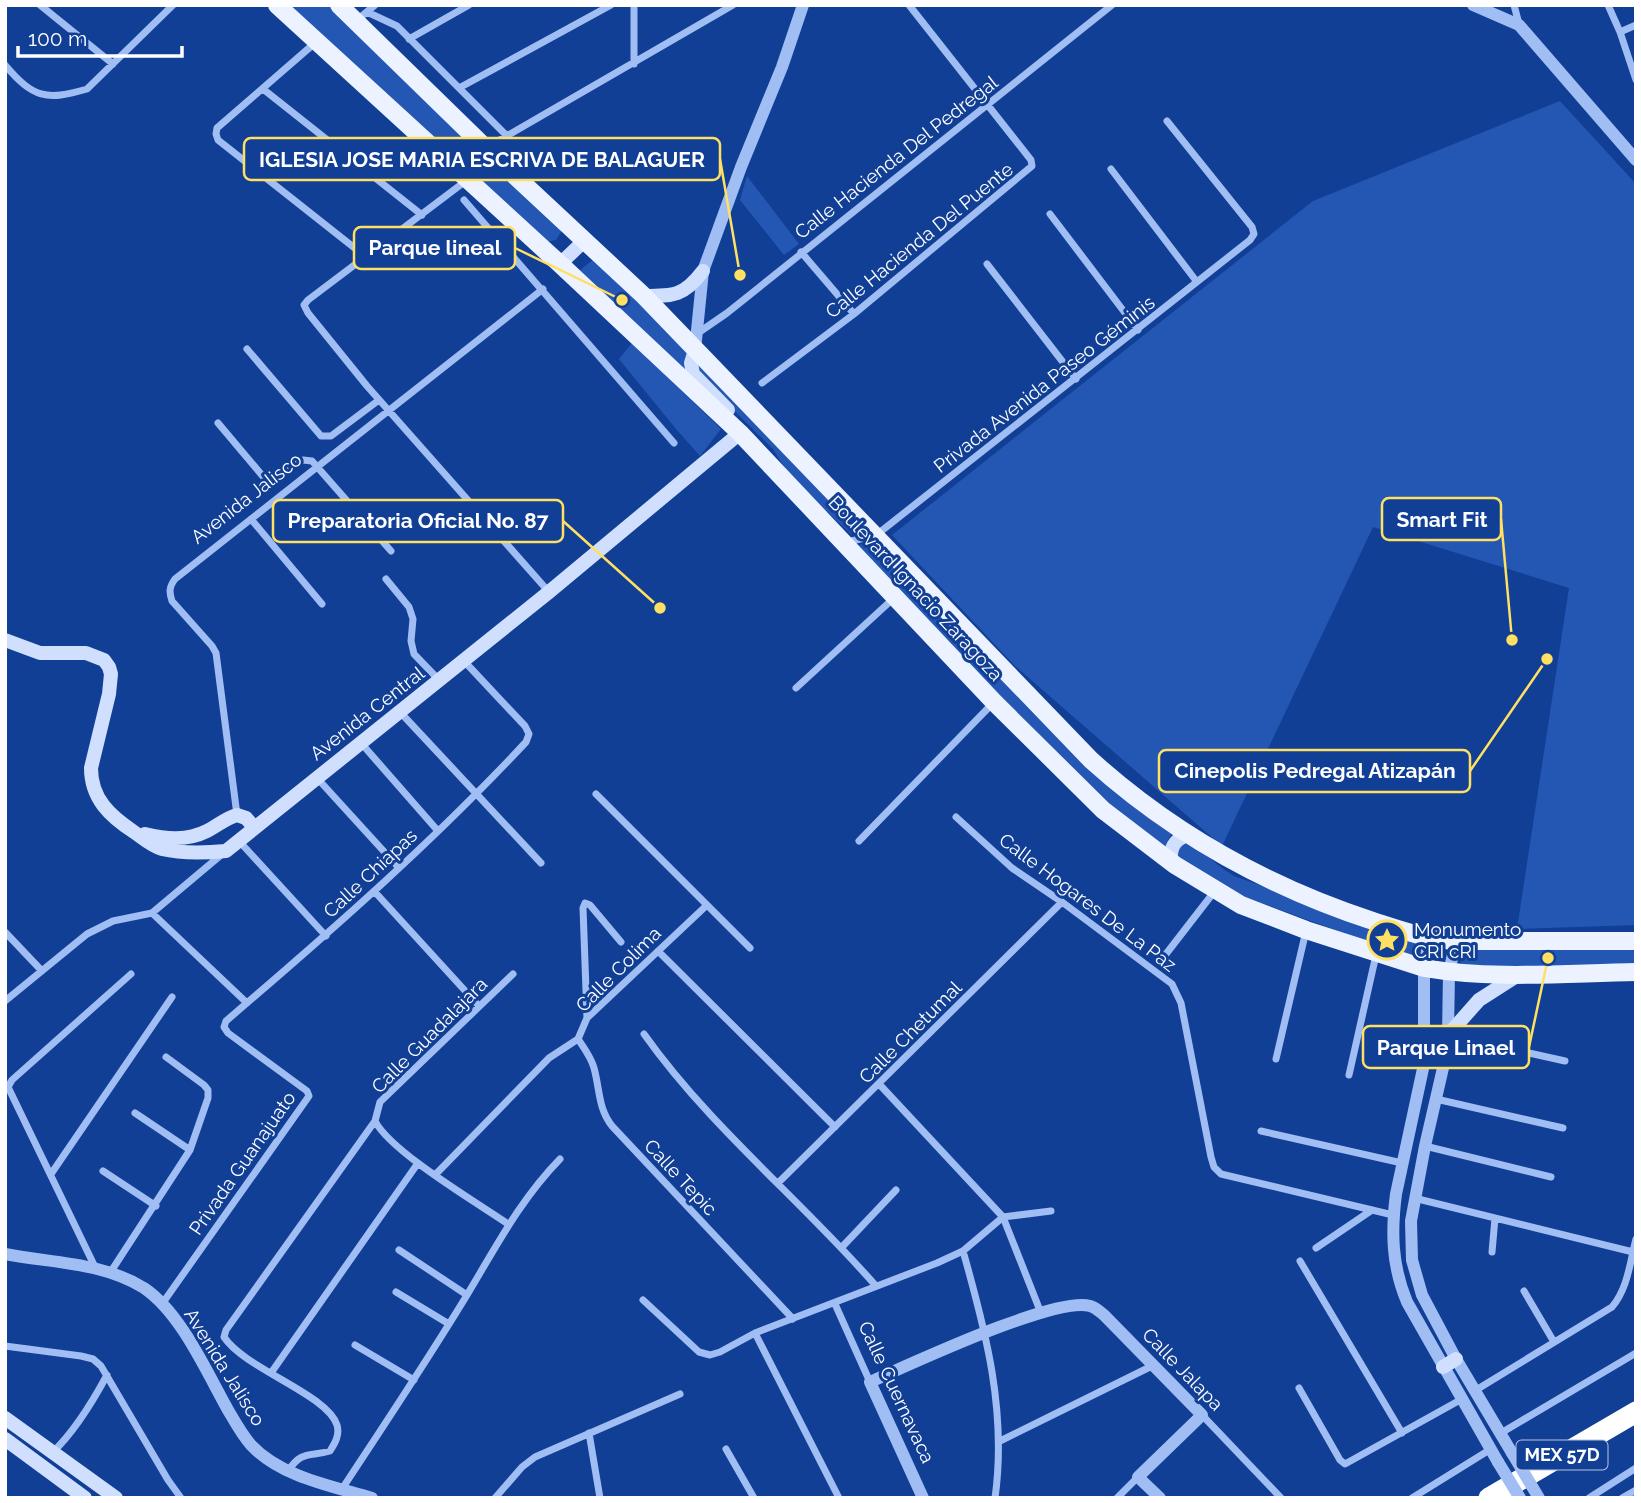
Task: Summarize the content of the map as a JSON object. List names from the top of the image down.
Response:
{
  "streets": {
    "highway": ["MEX 57D"],
    "main road": ["Boulevard Ignacio Zaragoza", "Avenida Central"],
    "street": [
      "Calle Hacienda Del Pedregal",
      "Calle Hacienda Del Puente",
      "Privada Avenida Paseo Géminis",
      "Avenida Jalisco",
      "Calle Chiapas",
      "Calle Hogares De La Paz",
      "Calle Colima",
      "Calle Chetumal",
      "Calle Guadalajara",
      "Privada Guanajuato",
      "Calle Tepic",
      "Calle Jalapa",
      "Calle Cuernavaca"
    ]
  },
  "crossings": [
    ["Calle Hacienda Del Pedregal", "Calle Hacienda Del Puente"],
    ["Calle Hacienda Del Pedregal", "Boulevard Ignacio Zaragoza"],
    ["Privada Avenida Paseo Géminis", "Boulevard Ignacio Zaragoza"],
    ["Avenida Jalisco", "Privada Guanajuato"],
    ["Boulevard Ignacio Zaragoza", "Avenida Central"],
    ["Avenida Central", "Calle Chiapas"],
    ["Calle Chiapas", "Privada Guanajuato"],
    ["Calle Hogares De La Paz", "Calle Chetumal"],
    ["Calle Colima", "Calle Guadalajara"],
    ["Calle Colima", "Calle Tepic"]
  ],
  "places": {
    "other": [
      "IGLESIA JOSE MARIA ESCRIVA DE BALAGUER",
      "Parque lineal",
      "Preparatoria Oficial No. 87",
      "Smart Fit",
      "Cinepolis Pedregal Atizapán",
      "Parque Linael"
    ],
    "place": ["Monumento CRI cRI"]
  },
  "scale_bar": "100 m"
}
